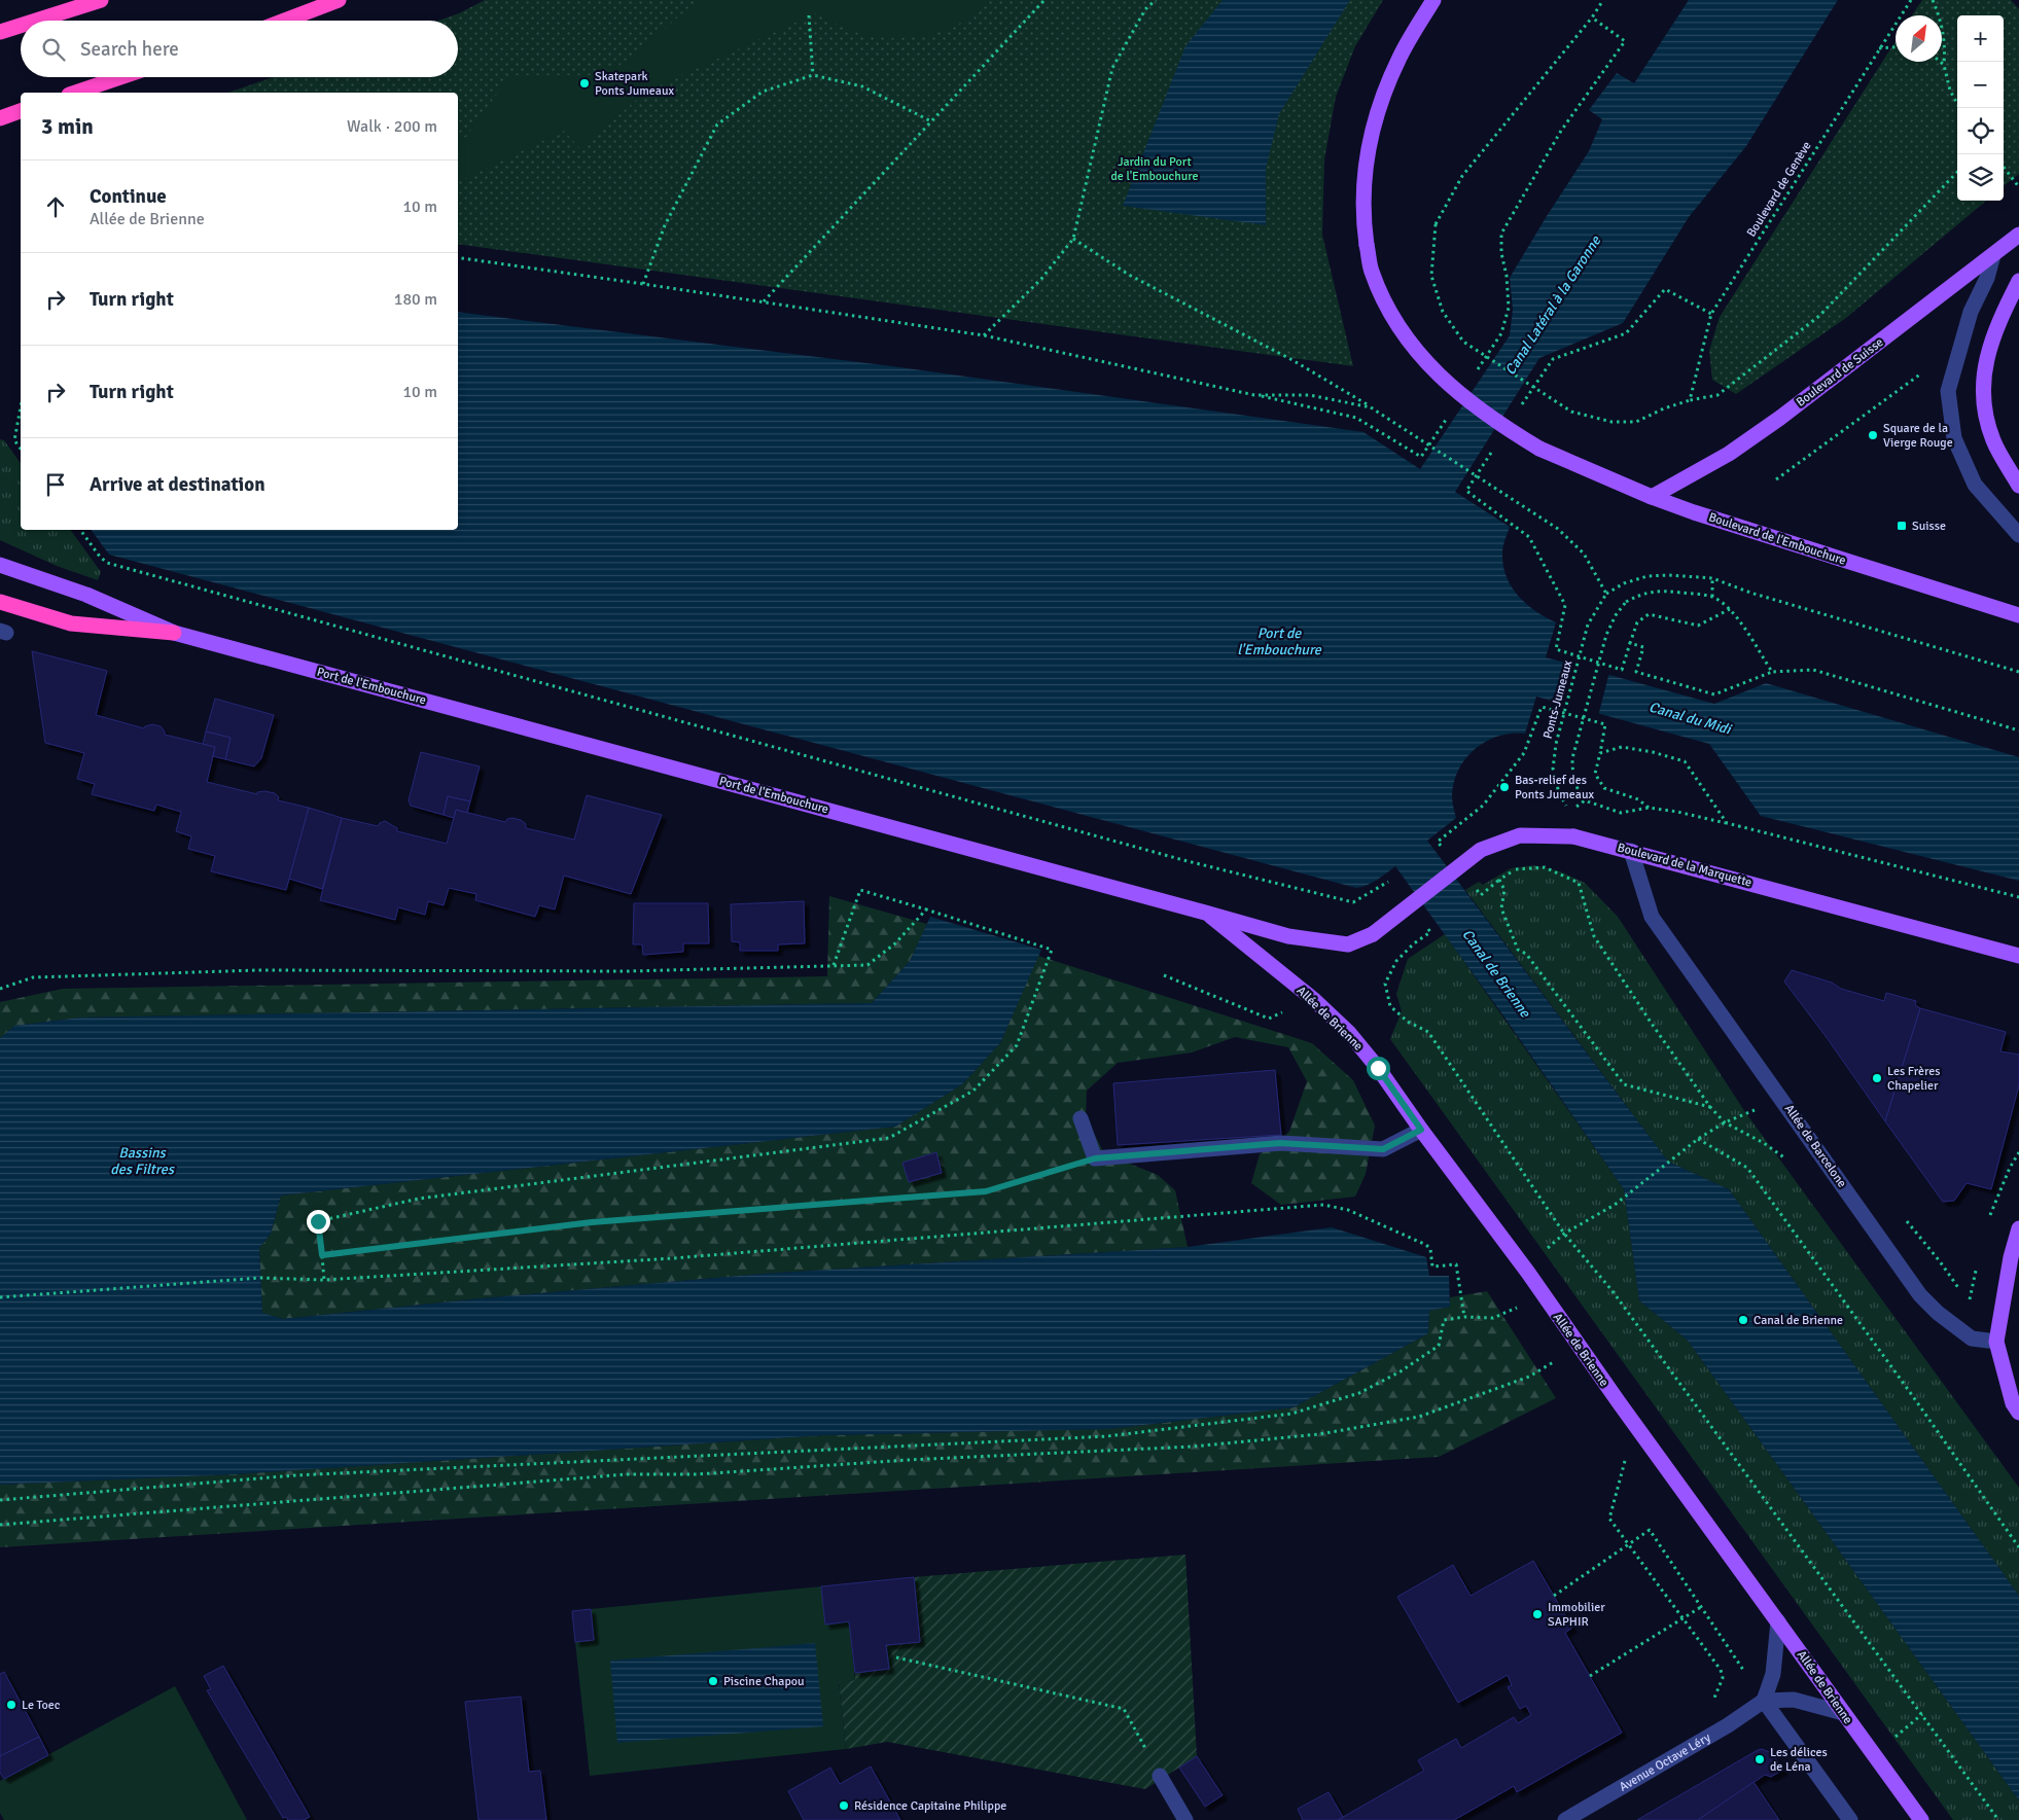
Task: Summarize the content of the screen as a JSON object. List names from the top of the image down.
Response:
{
  "streets": {
    "main road": [
      "Boulevard de Suisse",
      "Boulevard de l'Embouchure",
      "Port de l'Embouchure",
      "Boulevard de la Marquette",
      "Allée de Brienne"
    ],
    "street": ["Allée de Barcelone", "Avenue Octave Léry"],
    "path": ["Boulevard de Genève", "Ponts-Jumeaux"]
  },
  "crossings": [
    ["Boulevard de Suisse", "Boulevard de l'Embouchure"],
    ["Port de l'Embouchure", "Boulevard de la Marquette"],
    ["Port de l'Embouchure", "Allée de Brienne"],
    ["Boulevard de la Marquette", "Allée de Barcelone"]
  ],
  "water": [
    "Canal Latéral à la Garonne",
    "Port de l'Embouchure",
    "Canal du Midi",
    "Canal de Brienne",
    "Bassins des Filtres"
  ],
  "parks": ["Jardin du Port de l'Embouchure"],
  "places": {
    "other": [
      "Skatepark Ponts Jumeaux",
      "Square de la Vierge Rouge",
      "Bas-relief des Ponts Jumeaux",
      "Les Frères Chapelier",
      "Canal de Brienne",
      "Immobilier SAPHIR",
      "Piscine Chapou",
      "Le Toec",
      "Les délices de Léna",
      "Résidence Capitaine Philippe"
    ],
    "transit": ["Suisse"]
  },
  "north": "top right",
  "page": {
    "map_buttons": ["+", "−"],
    "search": "Search here",
    "heading": ["3 min", "Walk · 200 m"],
    "list": [
      ["Continue", "Allée de Brienne", "10 m"],
      ["Turn right", "180 m"],
      ["Turn right", "10 m"],
      "Arrive at destination"
    ]
  }
}
